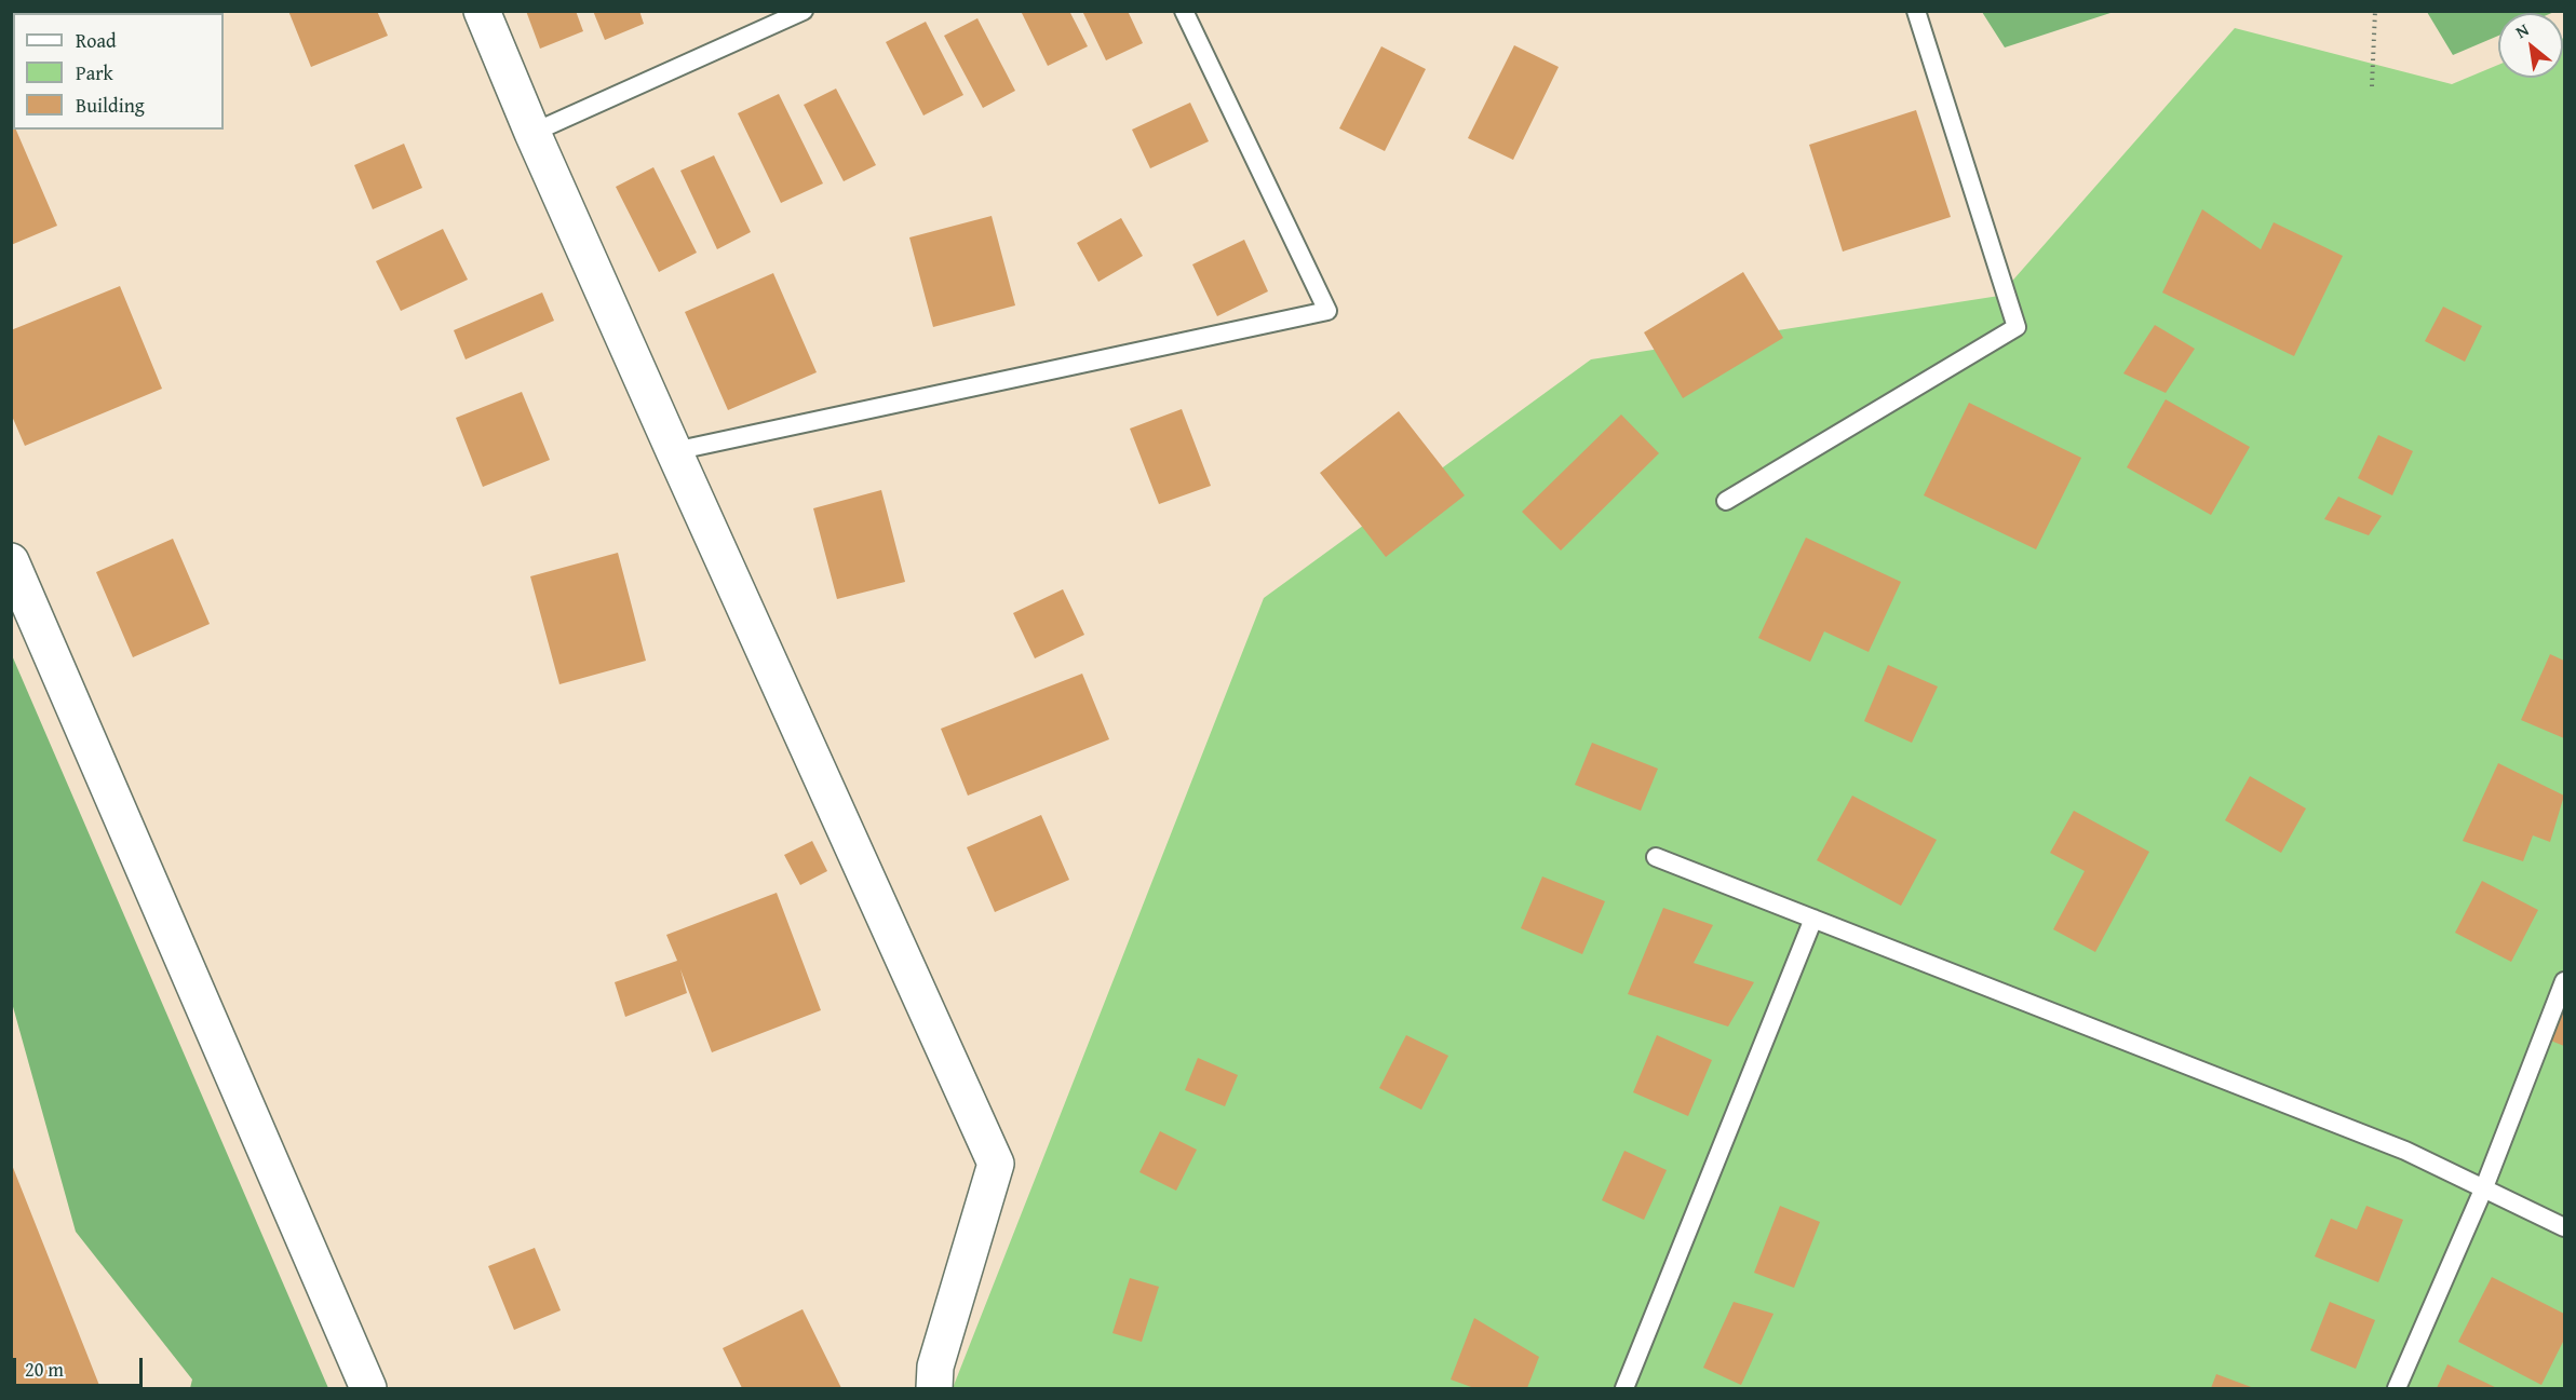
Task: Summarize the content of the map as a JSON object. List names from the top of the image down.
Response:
{
  "legend": ["Road", "Park", "Building"],
  "scale_bar": "20 m",
  "north": "top left"
}
